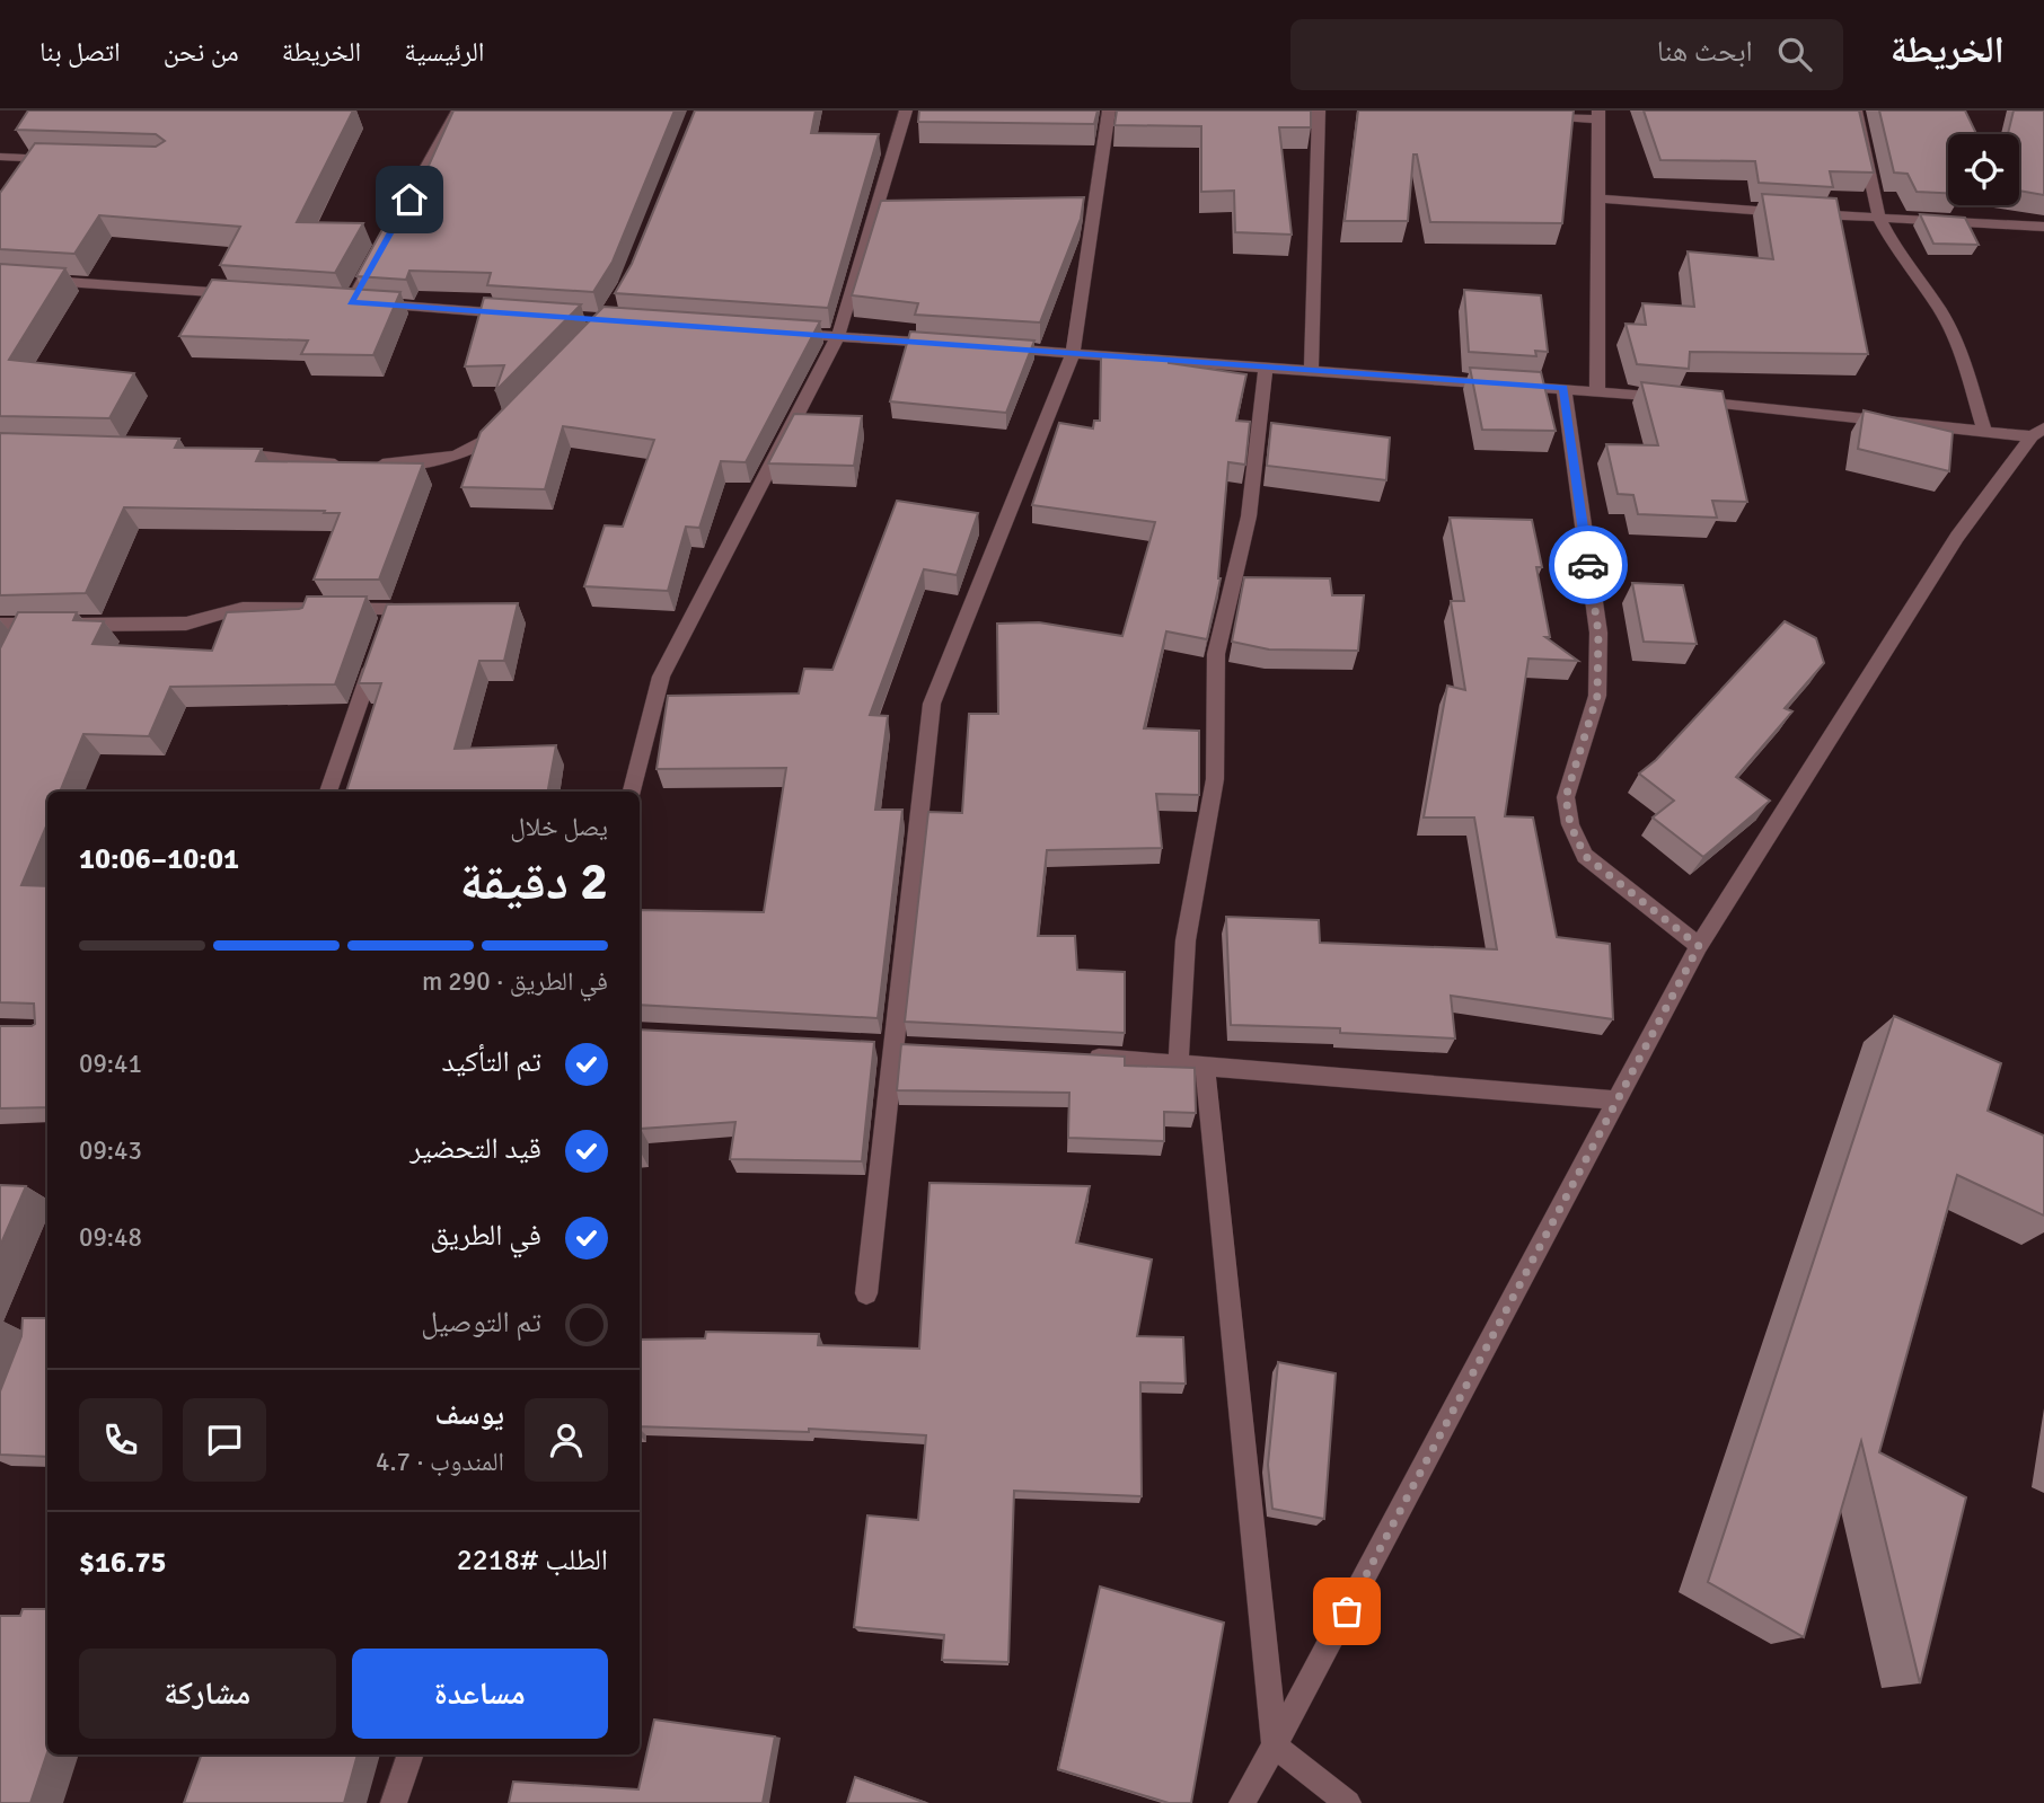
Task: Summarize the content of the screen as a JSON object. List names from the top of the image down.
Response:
{
  "page": {
    "header": "الخريطة",
    "search": "ابحث هنا",
    "nav": [
      "الرئيسية",
      "الخريطة",
      "من نحن",
      "اتصل بنا"
    ],
    "heading": ["2 دقيقة", "يصل خلال", "10:01–10:06"],
    "panel": [
      "يوسف",
      "المندوب · 4.7",
      "الطلب #2218",
      "$16.75"
    ],
    "bar": "في الطريق · 290 m",
    "list": [
      ["تم التأكيد", "09:41"],
      ["قيد التحضير", "09:43"],
      ["في الطريق", "09:48"],
      "تم التوصيل"
    ],
    "buttons": ["مساعدة", "مشاركة"]
  }
}
